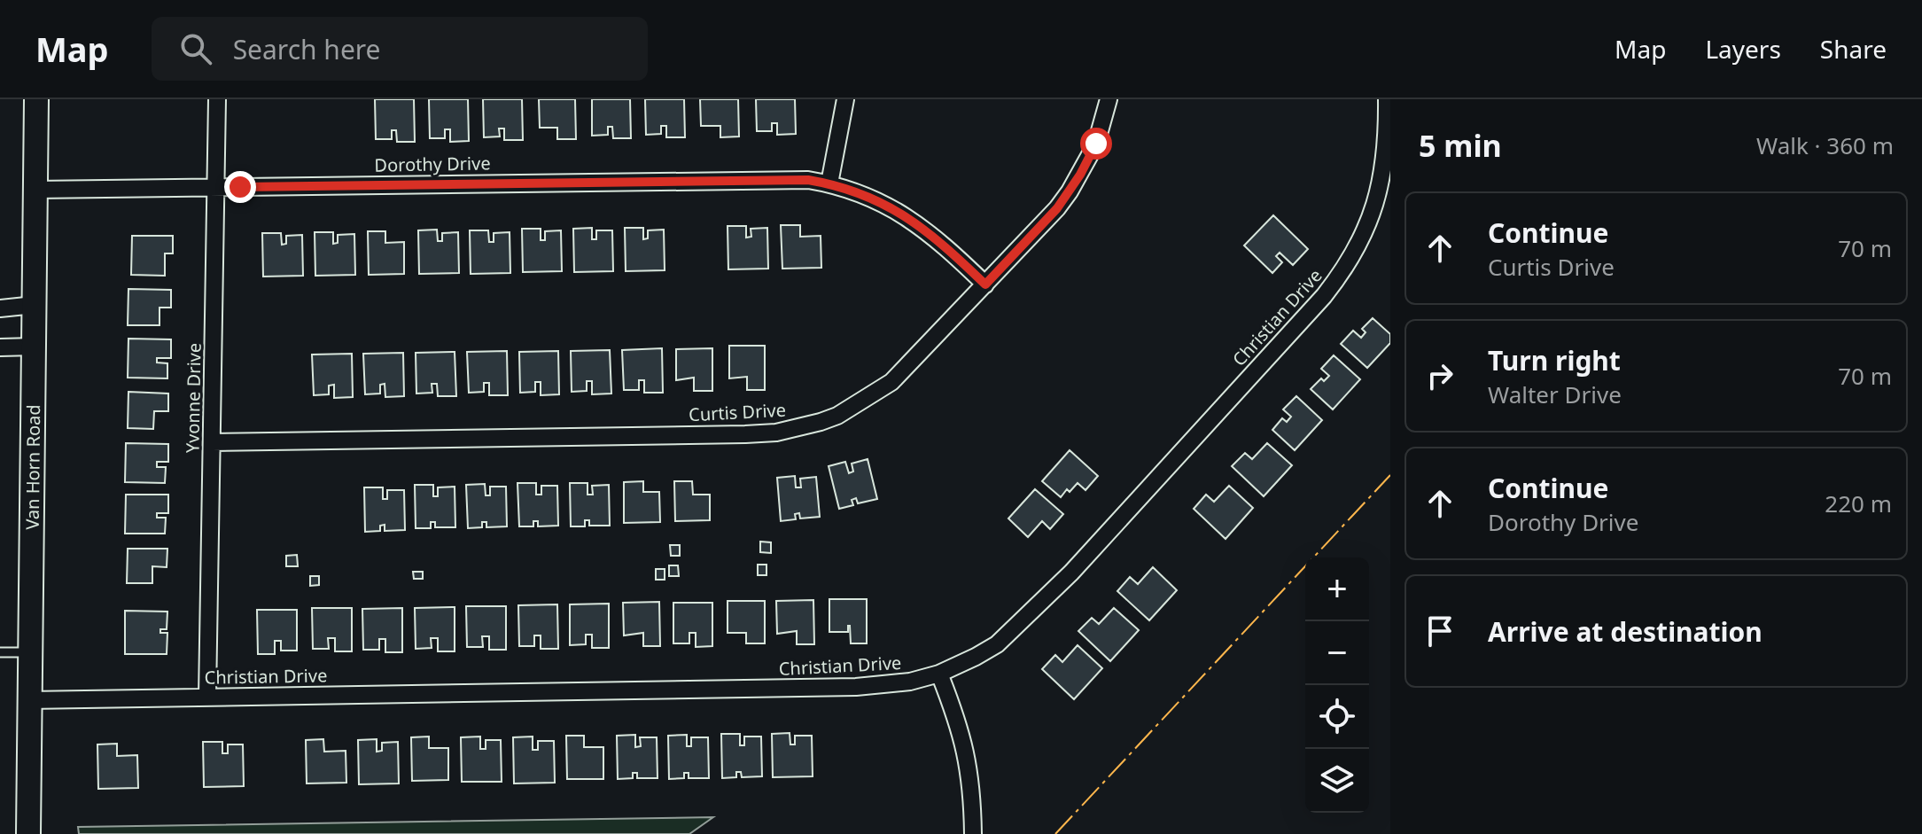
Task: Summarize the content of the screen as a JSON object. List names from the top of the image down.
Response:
{
  "streets": {
    "main road": ["Van Horn Road"],
    "street": [
      "Dorothy Drive",
      "Christian Drive",
      "Yvonne Drive",
      "Curtis Drive"
    ]
  },
  "crossings": [
    ["Dorothy Drive", "Yvonne Drive"],
    ["Dorothy Drive", "Curtis Drive"],
    ["Dorothy Drive", "Van Horn Road"],
    ["Christian Drive", "Yvonne Drive"],
    ["Christian Drive", "Van Horn Road"],
    ["Yvonne Drive", "Curtis Drive"]
  ],
  "page": {
    "header": "Map",
    "search": "Search here",
    "nav": ["Map", "Layers", "Share"],
    "heading": ["5 min", "Walk · 360 m"],
    "list": [
      ["Continue", "Curtis Drive", "70 m"],
      ["Turn right", "Walter Drive", "70 m"],
      ["Continue", "Dorothy Drive", "220 m"],
      "Arrive at destination"
    ],
    "map_buttons": ["+", "−"]
  }
}
